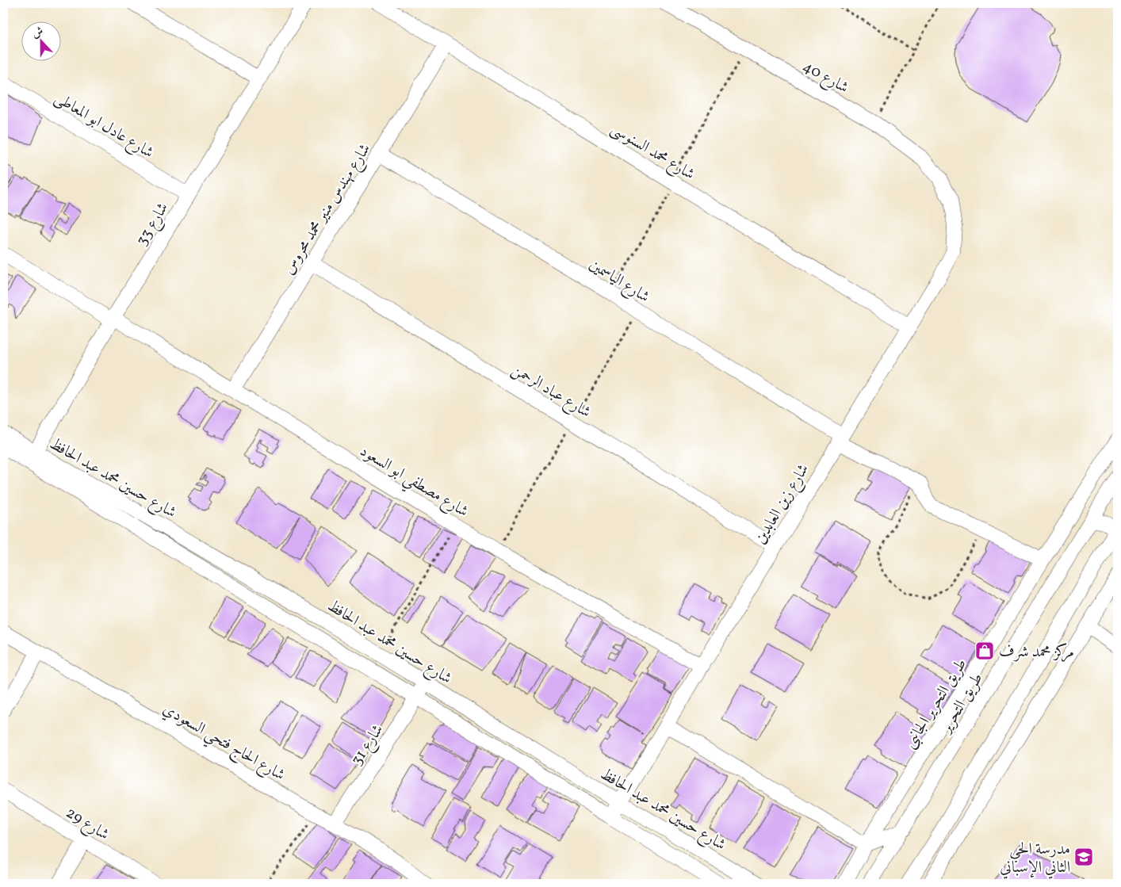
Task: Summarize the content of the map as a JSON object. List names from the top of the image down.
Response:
{
  "streets": {
    "street": [
      "شارع 40",
      "شارع عادل ابو المعاطى",
      "شارع محمد السنوسى",
      "شارع مهندس منير محمد محروس",
      "شارع 33",
      "شارع الياسمين",
      "شارع عباد الرحمن",
      "شارع حسين محمد عبد الحافظ",
      "شارع مصطفي ابو السعود",
      "شارع زين العابدين",
      "طريق التحرير",
      "طريق التحرير الجانبى",
      "شارع الحاج فتحي السعودي",
      "شارع 31",
      "شارع 29"
    ]
  },
  "crossings": [
    ["شارع 40", "شارع زين العابدين"],
    ["شارع عادل ابو المعاطى", "شارع 33"],
    ["شارع محمد السنوسى", "شارع مهندس منير محمد محروس"],
    ["شارع محمد السنوسى", "شارع زين العابدين"],
    ["شارع مهندس منير محمد محروس", "شارع الياسمين"],
    ["شارع مهندس منير محمد محروس", "شارع عباد الرحمن"],
    ["شارع مهندس منير محمد محروس", "شارع مصطفي ابو السعود"],
    ["شارع 33", "شارع حسين محمد عبد الحافظ"],
    ["شارع 33", "شارع مصطفي ابو السعود"],
    ["شارع الياسمين", "شارع زين العابدين"],
    ["شارع عباد الرحمن", "شارع زين العابدين"],
    ["شارع حسين محمد عبد الحافظ", "شارع زين العابدين"],
    ["شارع حسين محمد عبد الحافظ", "شارع 31"],
    ["شارع مصطفي ابو السعود", "شارع زين العابدين"],
    ["شارع الحاج فتحي السعودي", "شارع 31"]
  ],
  "places": {
    "shop": ["مركز محمد شرف"],
    "school or university": ["مدرسة الحي الثاني الإسباني"]
  },
  "north": "top"
}
